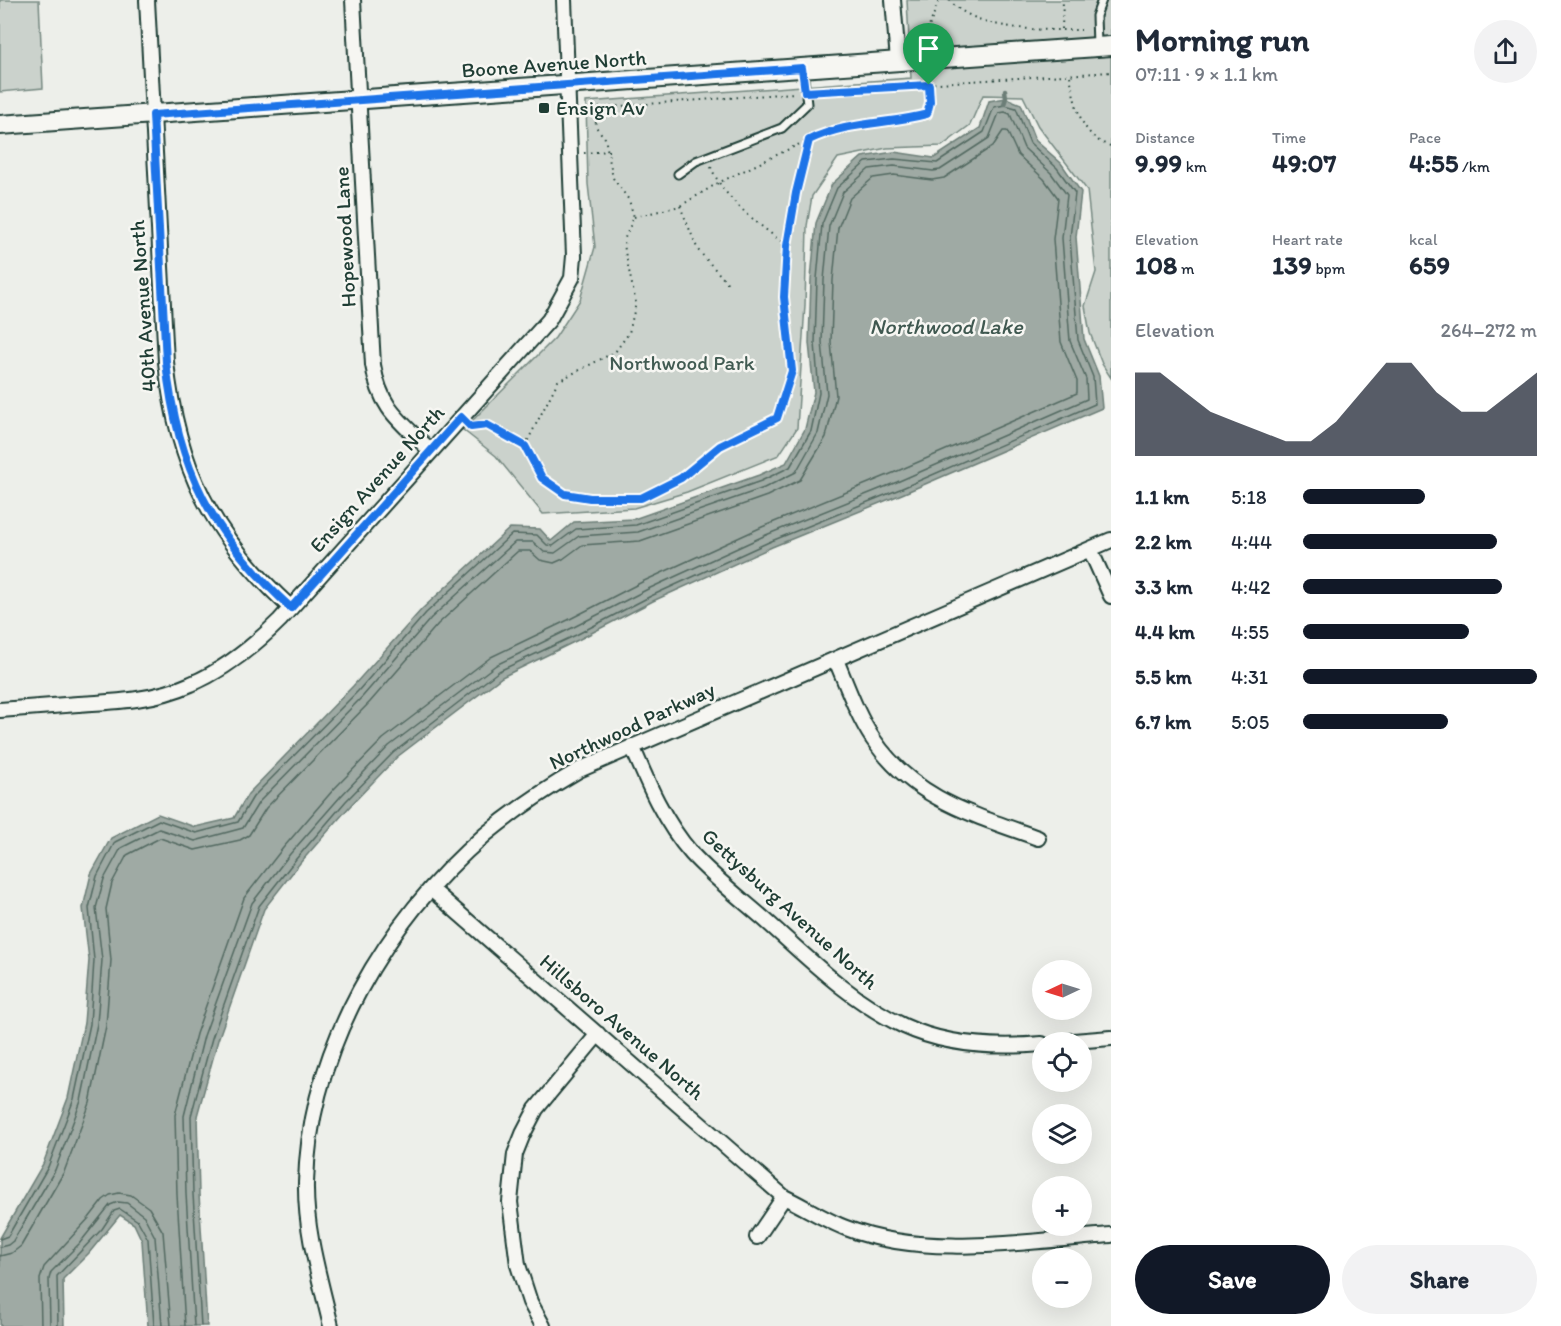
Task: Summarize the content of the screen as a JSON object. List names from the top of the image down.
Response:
{
  "streets": {
    "street": [
      "Boone Avenue North",
      "Hopewood Lane",
      "40th Avenue North",
      "Ensign Avenue North",
      "Northwood Parkway",
      "Gettysburg Avenue North",
      "Hillsboro Avenue North"
    ]
  },
  "crossings": [
    ["Boone Avenue North", "Hopewood Lane"],
    ["Boone Avenue North", "40th Avenue North"],
    ["Boone Avenue North", "Ensign Avenue North"],
    ["Hopewood Lane", "Ensign Avenue North"],
    ["40th Avenue North", "Ensign Avenue North"],
    ["Northwood Parkway", "Gettysburg Avenue North"],
    ["Northwood Parkway", "Hillsboro Avenue North"]
  ],
  "water": ["Northwood Lake"],
  "parks": ["Northwood Park"],
  "places": {
    "transit": ["Ensign Av"]
  },
  "north": "left",
  "page": {
    "heading": ["Morning run", "07:11 · 9 × 1.1 km"],
    "stats": [
      ["Distance", "9.99 km"],
      ["Time", "49:07"],
      ["Pace", "4:55 /km"],
      ["Elevation", "108 m"],
      ["Heart rate", "139 bpm"],
      ["kcal", "659"]
    ],
    "chart": ["Elevation", "264–272 m"],
    "list": [
      {
        "name": "1.1 km",
        "note": "5:18"
      },
      {
        "name": "2.2 km",
        "note": "4:44"
      },
      {
        "name": "3.3 km",
        "note": "4:42"
      },
      {
        "name": "4.4 km",
        "note": "4:55"
      },
      {
        "name": "5.5 km",
        "note": "4:31"
      },
      {
        "name": "6.7 km",
        "note": "5:05"
      }
    ],
    "map_buttons": ["+", "−"],
    "buttons": ["Save", "Share"]
  }
}
